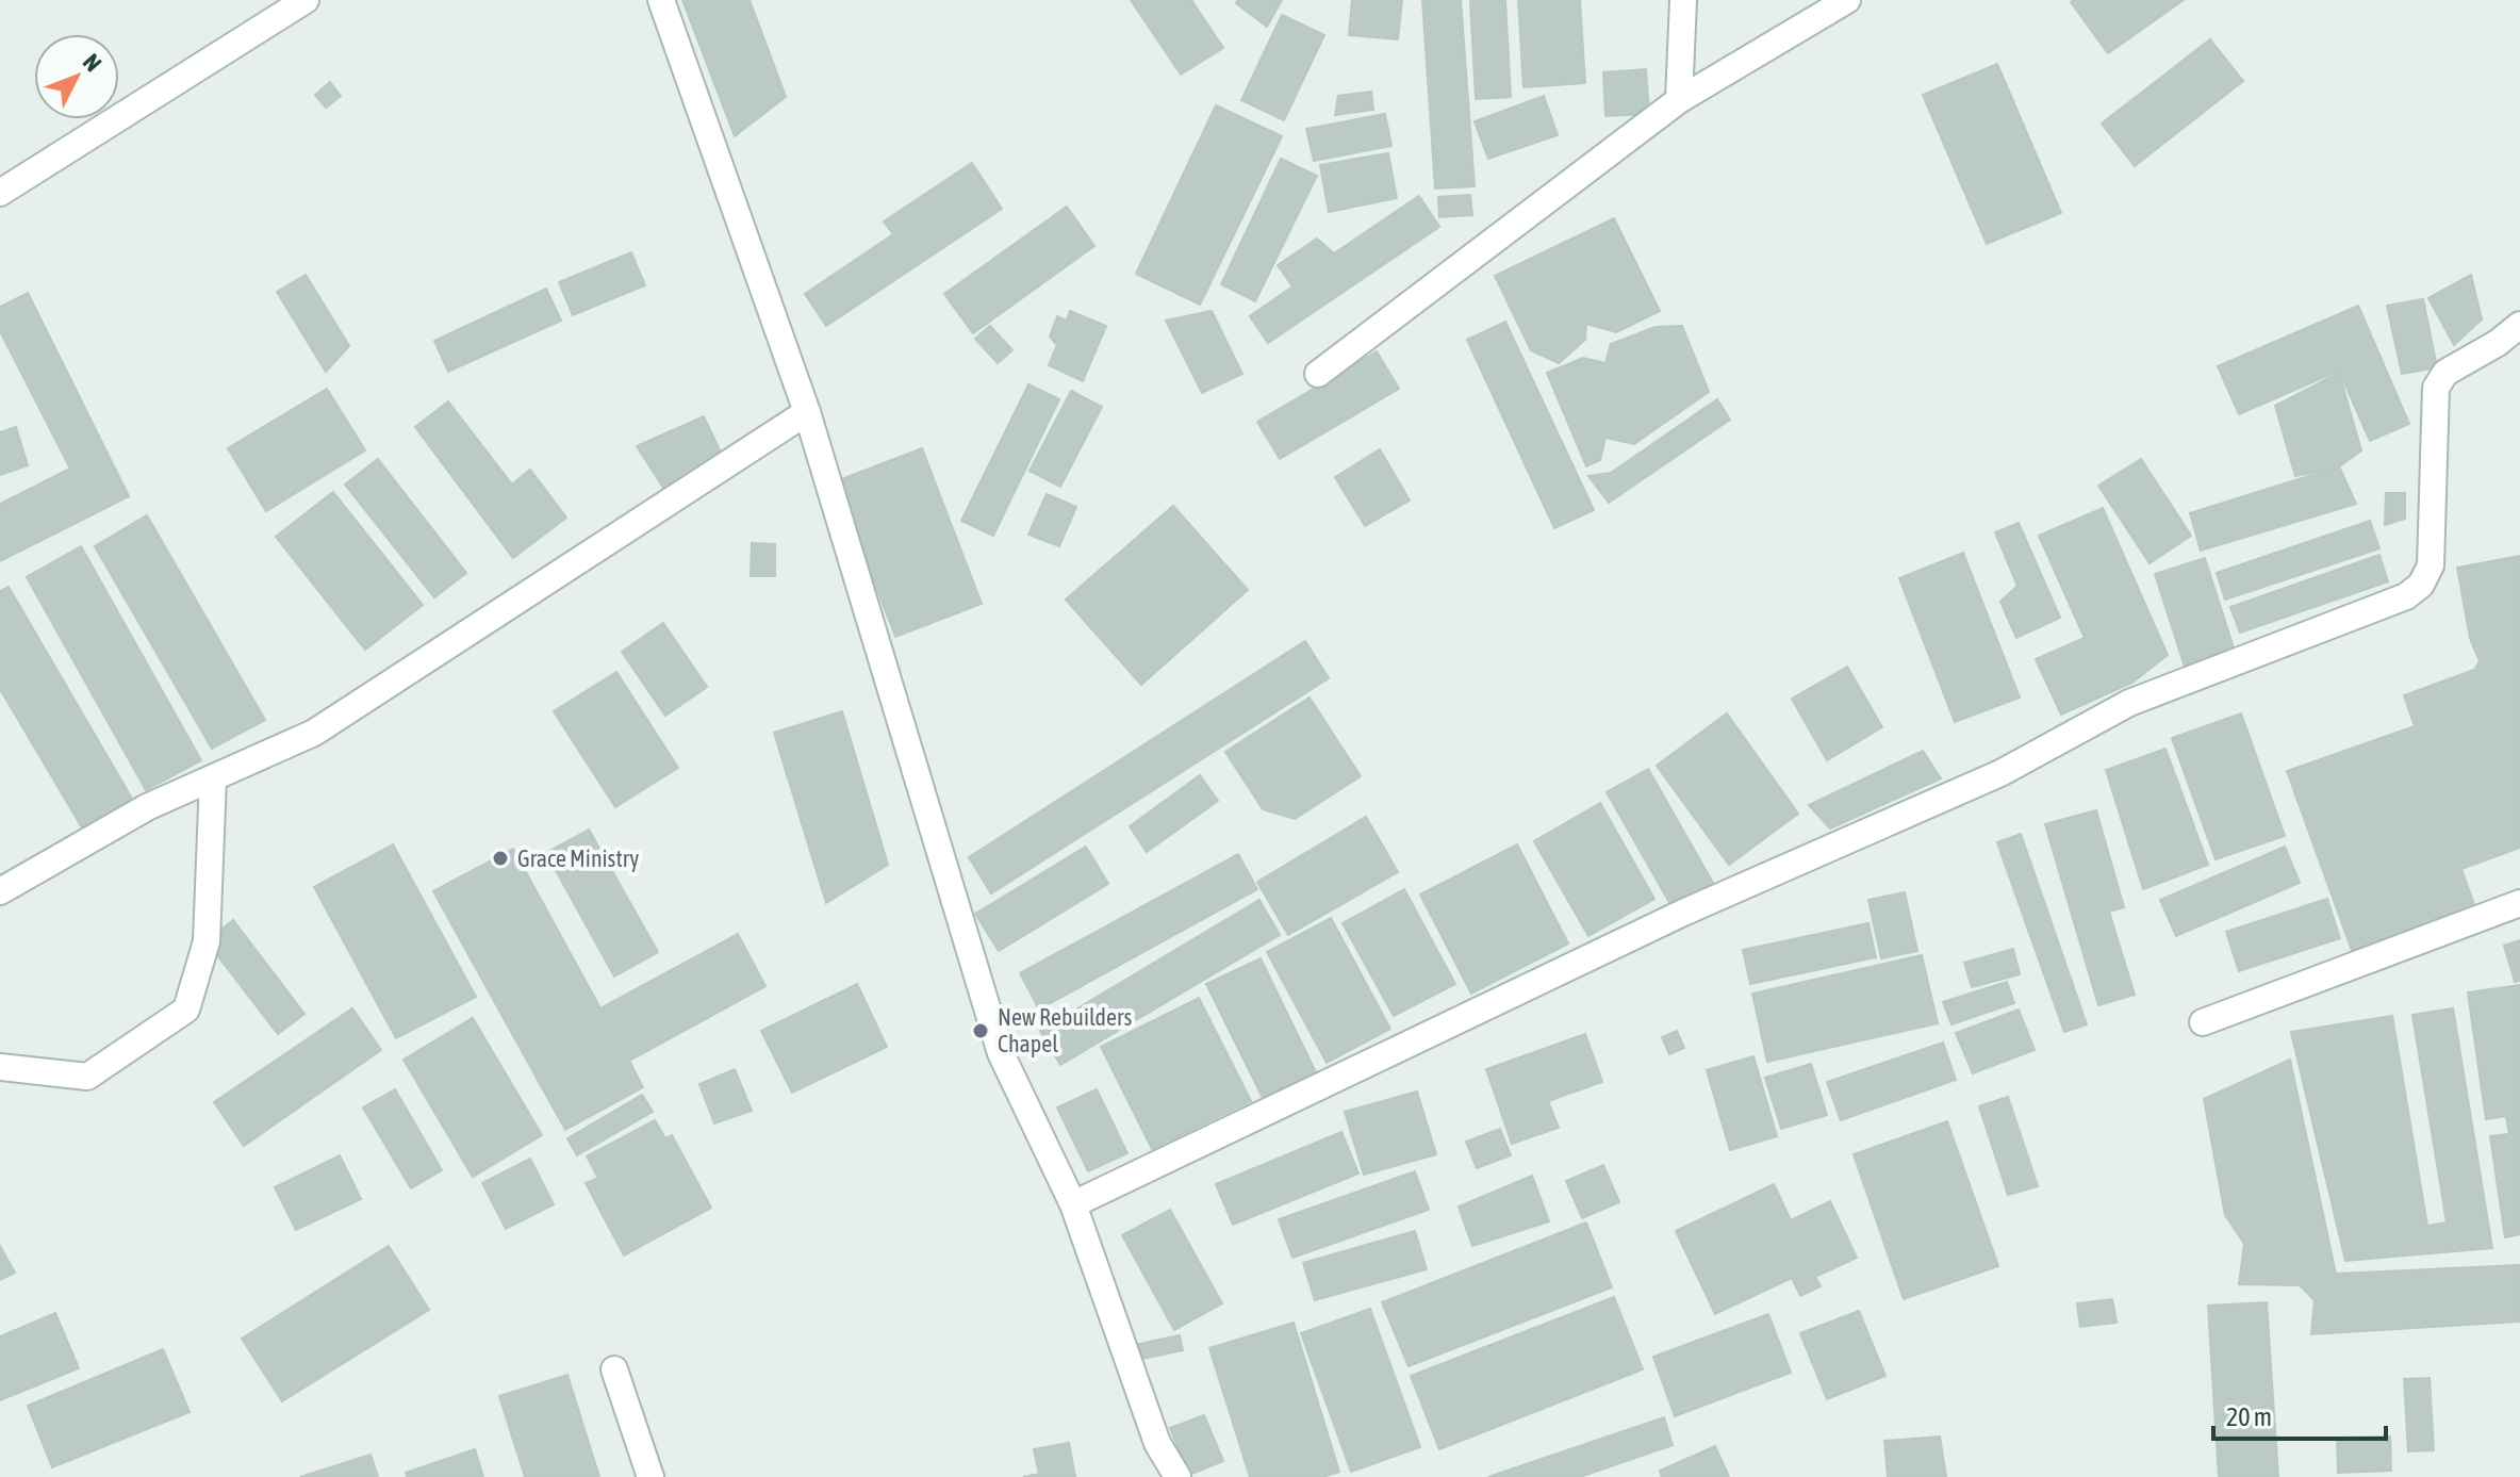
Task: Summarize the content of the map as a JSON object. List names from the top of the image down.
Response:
{
  "places": ["Grace Ministry", "New Rebuilders Chapel"],
  "scale_bar": "20 m",
  "north": "top right"
}
